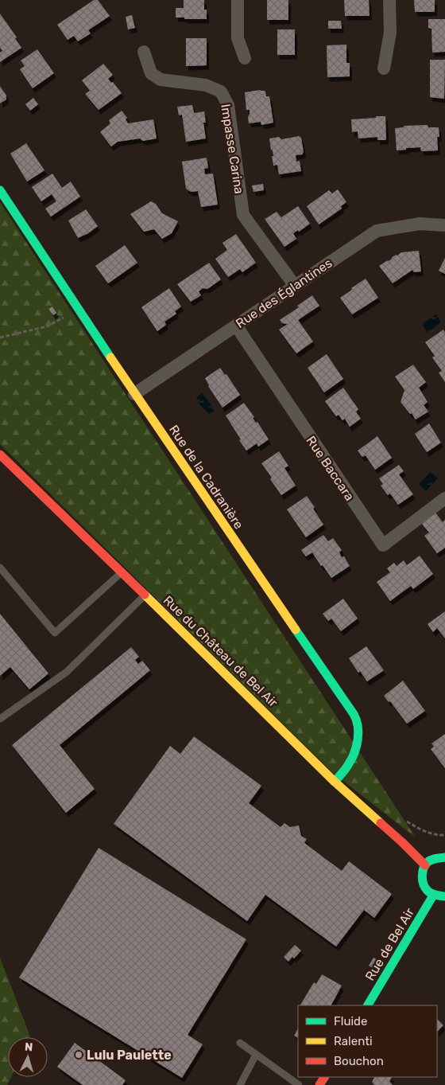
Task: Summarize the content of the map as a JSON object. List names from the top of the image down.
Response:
{
  "streets": {
    "street": [
      "Impasse Carina",
      "Rue des Églantines",
      "Rue Baccara",
      "Rue de la Cadranière",
      "Rue du Château de Bel Air",
      "Rue de Bel Air"
    ]
  },
  "crossings": [
    ["Impasse Carina", "Rue des Églantines"],
    ["Rue des Églantines", "Rue Baccara"],
    ["Rue des Églantines", "Rue de la Cadranière"],
    ["Rue de la Cadranière", "Rue du Château de Bel Air"]
  ],
  "places": ["Lulu Paulette"],
  "legend": ["Fluide", "Ralenti", "Bouchon"],
  "north": "top"
}
